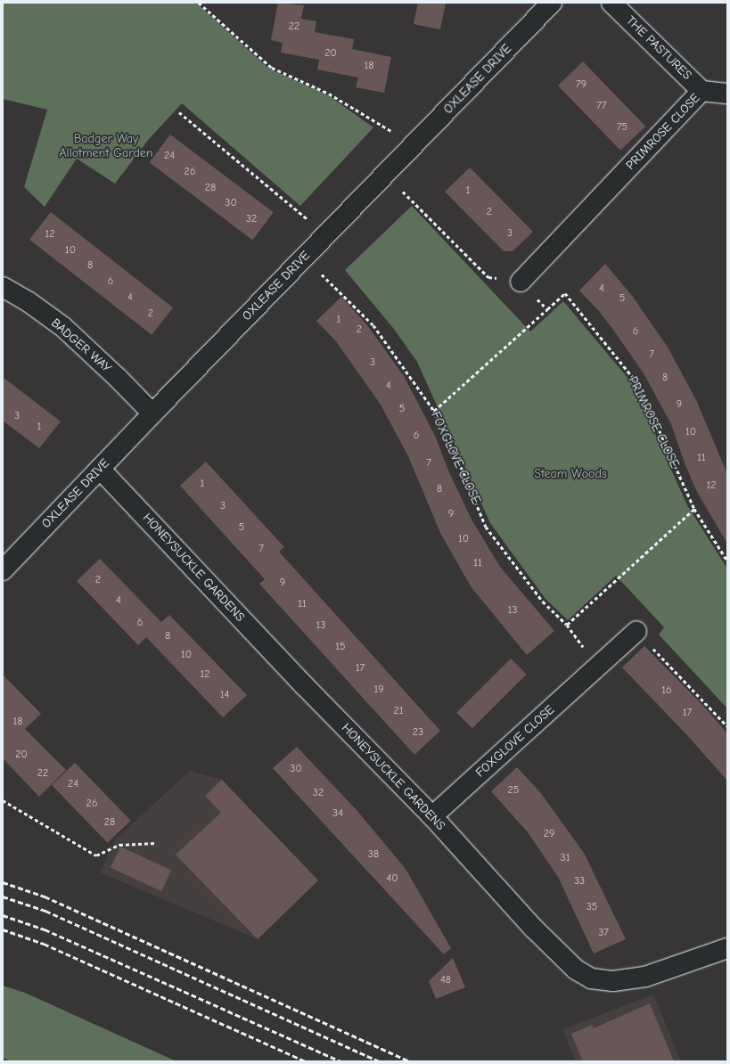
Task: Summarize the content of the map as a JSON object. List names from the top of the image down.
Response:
{
  "streets": {
    "street": [
      "THE PASTURES",
      "OXLEASE DRIVE",
      "PRIMROSE CLOSE",
      "BADGER WAY",
      "FOXGLOVE CLOSE",
      "HONEYSUCKLE GARDENS"
    ]
  },
  "crossings": [
    ["THE PASTURES", "PRIMROSE CLOSE"],
    ["OXLEASE DRIVE", "BADGER WAY"],
    ["OXLEASE DRIVE", "FOXGLOVE CLOSE"],
    ["OXLEASE DRIVE", "HONEYSUCKLE GARDENS"],
    ["FOXGLOVE CLOSE", "HONEYSUCKLE GARDENS"]
  ],
  "parks": ["Badger Way Allotment Garden", "Steam Woods"],
  "house_numbers": [
    "22",
    "20",
    "18",
    "79",
    "77",
    "75",
    "24",
    "26",
    "28",
    "1",
    "30",
    "2",
    "32",
    "3",
    "12",
    "10",
    "8",
    "6",
    "4",
    "4",
    "5",
    "2",
    "1",
    "2",
    "6",
    "7",
    "3",
    "8",
    "4",
    "9",
    "5",
    "3",
    "1",
    "10",
    "6",
    "11",
    "7",
    "1",
    "12",
    "8",
    "3",
    "9",
    "5",
    "10",
    "7",
    "11",
    "2",
    "9",
    "4",
    "11",
    "13",
    "6",
    "13",
    "8",
    "15",
    "10",
    "17",
    "12",
    "19",
    "16",
    "14",
    "21",
    "17",
    "18",
    "23",
    "20",
    "30",
    "22",
    "24",
    "25",
    "32",
    "26",
    "34",
    "28",
    "29",
    "38",
    "31",
    "40",
    "33",
    "35",
    "37",
    "48"
  ]
}
